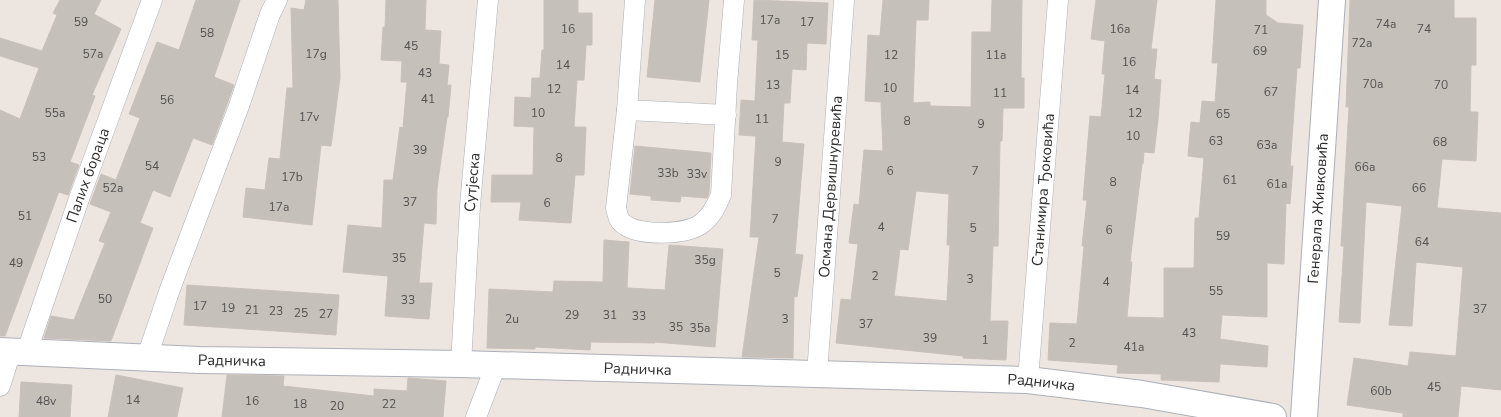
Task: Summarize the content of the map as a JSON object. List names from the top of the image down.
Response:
{
  "streets": {
    "street": [
      "Палих бораца",
      "Сутјеска",
      "Османа Дервишнуревића",
      "Станимира Ђоковића",
      "Генерала Живковића",
      "Радничка"
    ]
  },
  "crossings": [
    ["Палих бораца", "Радничка"],
    ["Сутјеска", "Радничка"],
    ["Османа Дервишнуревића", "Радничка"],
    ["Станимира Ђоковића", "Радничка"]
  ],
  "house_numbers": [
    "17a",
    "59",
    "17",
    "74a",
    "16",
    "16a",
    "74",
    "71",
    "58",
    "72a",
    "45",
    "69",
    "57a",
    "17g",
    "15",
    "12",
    "11a",
    "16",
    "14",
    "43",
    "70a",
    "13",
    "70",
    "10",
    "12",
    "14",
    "67",
    "11",
    "41",
    "56",
    "55a",
    "10",
    "12",
    "65",
    "17v",
    "11",
    "8",
    "9",
    "10",
    "63",
    "68",
    "63a",
    "39",
    "53",
    "8",
    "9",
    "54",
    "66a",
    "6",
    "7",
    "33b",
    "33v",
    "17b",
    "61",
    "8",
    "61a",
    "52a",
    "66",
    "37",
    "6",
    "17a",
    "51",
    "7",
    "4",
    "5",
    "6",
    "59",
    "64",
    "35",
    "35g",
    "49",
    "5",
    "2",
    "3",
    "4",
    "55",
    "50",
    "33",
    "17",
    "19",
    "37",
    "21",
    "23",
    "25",
    "27",
    "29",
    "31",
    "33",
    "2u",
    "3",
    "37",
    "35",
    "35a",
    "43",
    "39",
    "1",
    "2",
    "41a",
    "45",
    "60b",
    "14",
    "48v",
    "16",
    "18",
    "22",
    "20"
  ]
}
